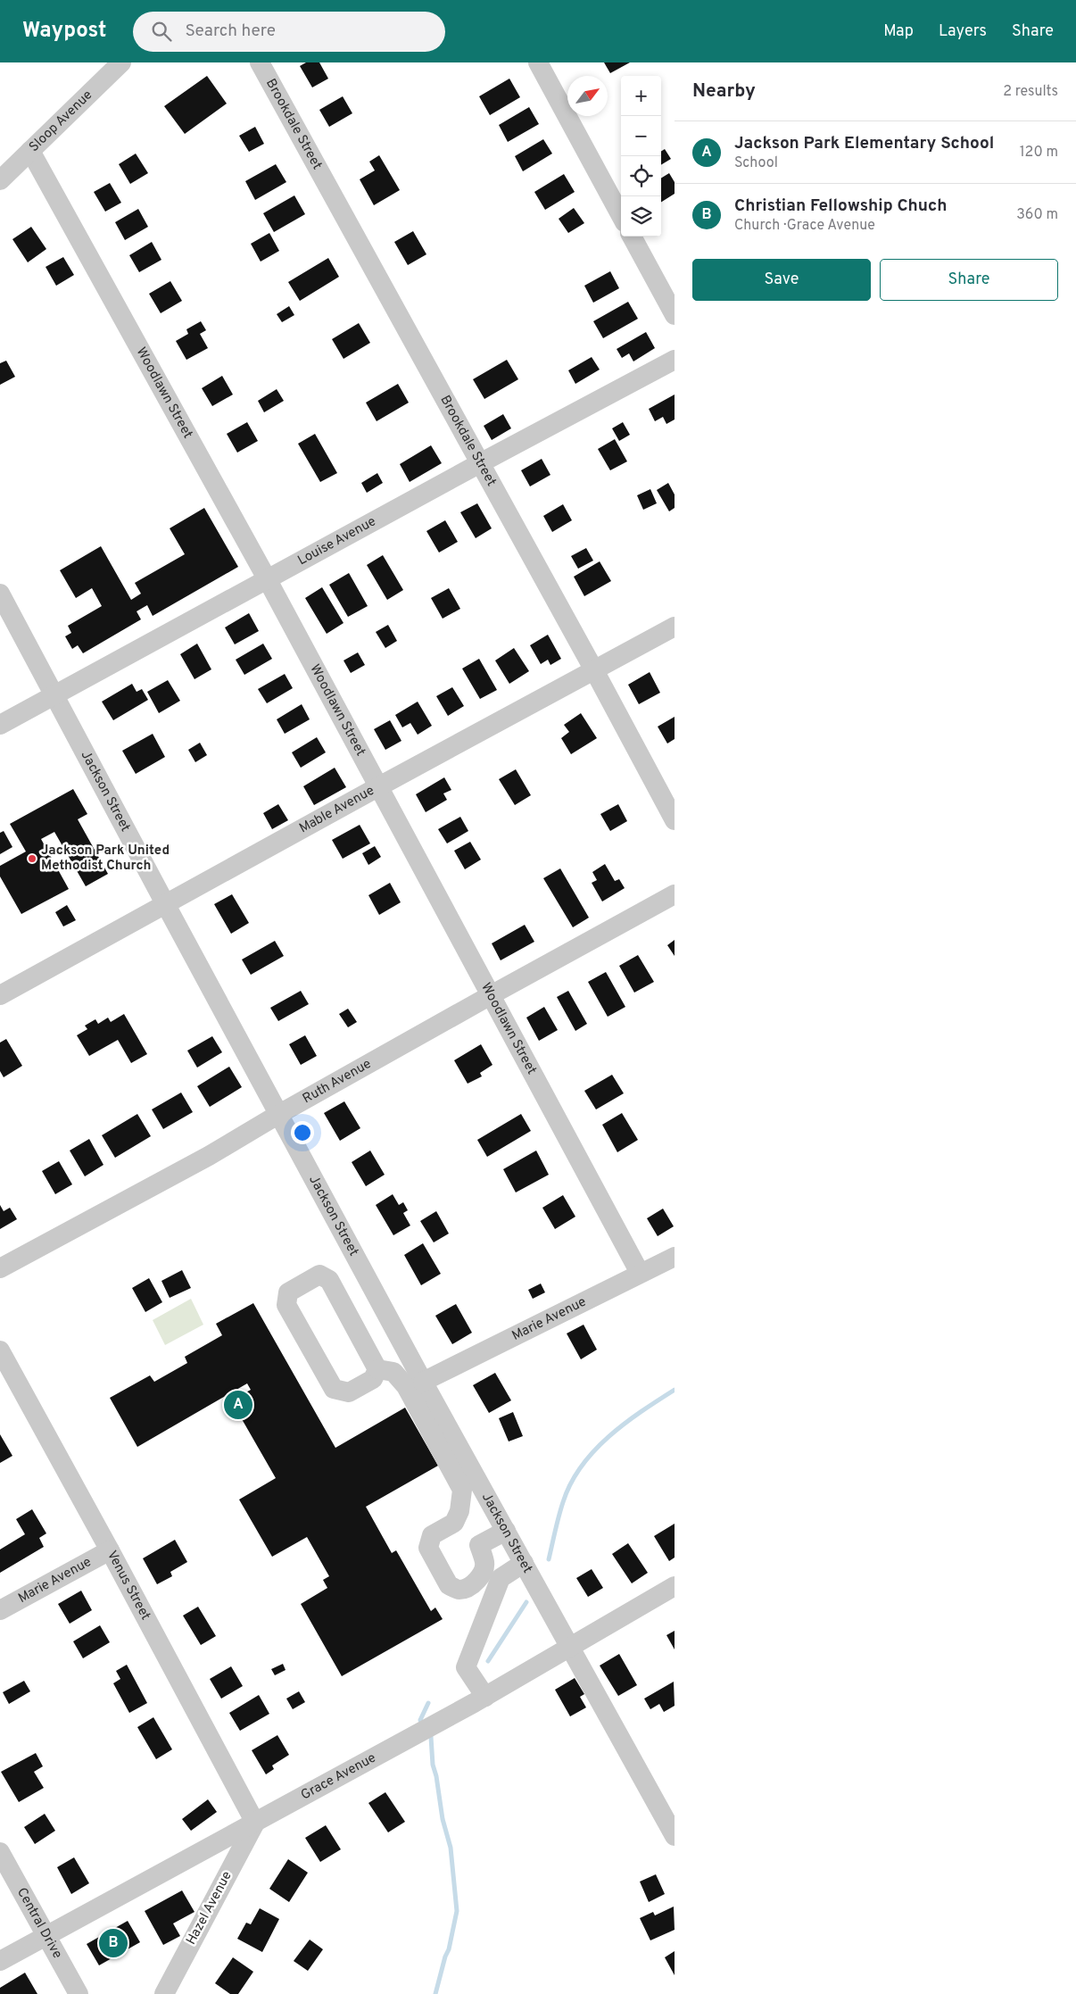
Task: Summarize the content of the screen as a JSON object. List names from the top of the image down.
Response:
{
  "streets": {
    "street": [
      "Sloop Avenue",
      "Brookdale Street",
      "Woodlawn Street",
      "Louise Avenue",
      "Jackson Street",
      "Mable Avenue",
      "Ruth Avenue",
      "Marie Avenue",
      "Venus Street",
      "Grace Avenue",
      "Hazel Avenue",
      "Central Drive"
    ]
  },
  "crossings": [
    ["Sloop Avenue", "Woodlawn Street"],
    ["Brookdale Street", "Louise Avenue"],
    ["Brookdale Street", "Mable Avenue"],
    ["Woodlawn Street", "Louise Avenue"],
    ["Woodlawn Street", "Mable Avenue"],
    ["Woodlawn Street", "Ruth Avenue"],
    ["Woodlawn Street", "Marie Avenue"],
    ["Louise Avenue", "Jackson Street"],
    ["Jackson Street", "Mable Avenue"],
    ["Jackson Street", "Ruth Avenue"],
    ["Jackson Street", "Marie Avenue"],
    ["Jackson Street", "Grace Avenue"],
    ["Marie Avenue", "Venus Street"],
    ["Venus Street", "Grace Avenue"],
    ["Venus Street", "Hazel Avenue"],
    ["Grace Avenue", "Hazel Avenue"],
    ["Grace Avenue", "Central Drive"]
  ],
  "places": ["Jackson Park United Methodist Church"],
  "north": "top right",
  "page": {
    "header": "Waypost",
    "search": "Search here",
    "nav": ["Map", "Layers", "Share"],
    "heading": ["Nearby", "2 results"],
    "map_buttons": ["+", "−"],
    "list": [
      {
        "mark": "A",
        "name": "Jackson Park Elementary School",
        "note": "School",
        "value": "120 m"
      },
      {
        "mark": "B",
        "name": "Christian Fellowship Chuch",
        "note": "Church · Grace Avenue",
        "value": "360 m"
      }
    ],
    "buttons": ["Save", "Share"],
    "pins": ["A", "B"]
  }
}
